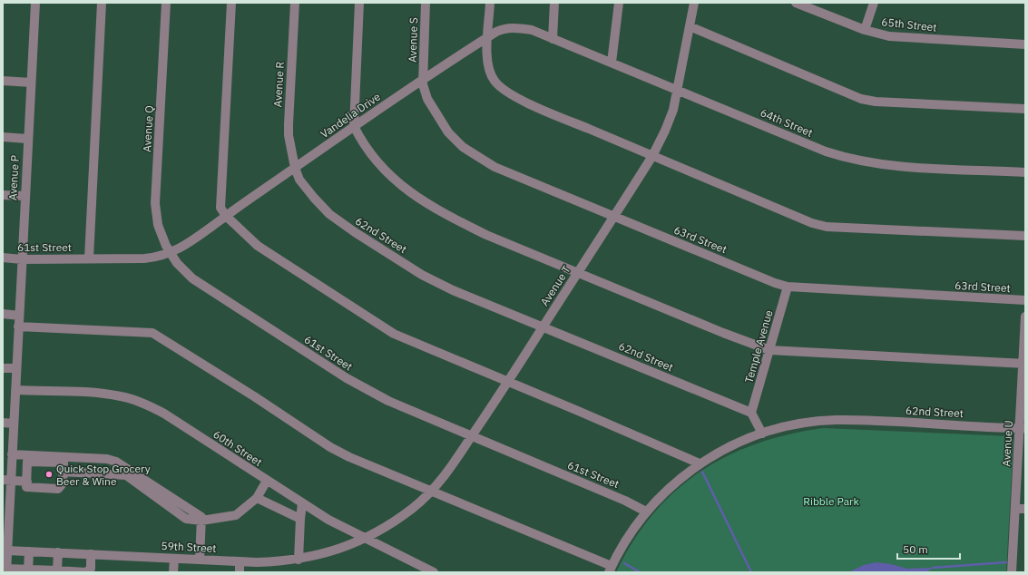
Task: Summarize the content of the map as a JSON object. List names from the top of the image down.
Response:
{
  "streets": {
    "street": [
      "65th Street",
      "Avenue S",
      "Avenue R",
      "Vandelia Drive",
      "64th Street",
      "Avenue Q",
      "Avenue P",
      "62nd Street",
      "63rd Street",
      "61st Street",
      "Avenue T",
      "Temple Avenue",
      "Avenue U",
      "60th Street",
      "59th Street"
    ]
  },
  "crossings": [
    ["Avenue S", "Vandelia Drive"],
    ["Avenue S", "63rd Street"],
    ["Avenue R", "Vandelia Drive"],
    ["Avenue R", "62nd Street"],
    ["Vandelia Drive", "64th Street"],
    ["Vandelia Drive", "Avenue Q"],
    ["Vandelia Drive", "62nd Street"],
    ["Vandelia Drive", "63rd Street"],
    ["Vandelia Drive", "61st Street"],
    ["64th Street", "Avenue T"],
    ["Avenue Q", "61st Street"],
    ["Avenue P", "61st Street"],
    ["Avenue P", "60th Street"],
    ["Avenue P", "59th Street"],
    ["62nd Street", "Avenue T"],
    ["62nd Street", "Temple Avenue"],
    ["62nd Street", "Avenue U"],
    ["63rd Street", "Avenue T"],
    ["63rd Street", "Temple Avenue"],
    ["61st Street", "Avenue T"],
    ["Avenue T", "60th Street"],
    ["Avenue T", "59th Street"],
    ["60th Street", "59th Street"]
  ],
  "parks": ["Ribble Park"],
  "places": ["Quick Stop Grocery Beer & Wine"],
  "scale_bar": "50 m"
}
